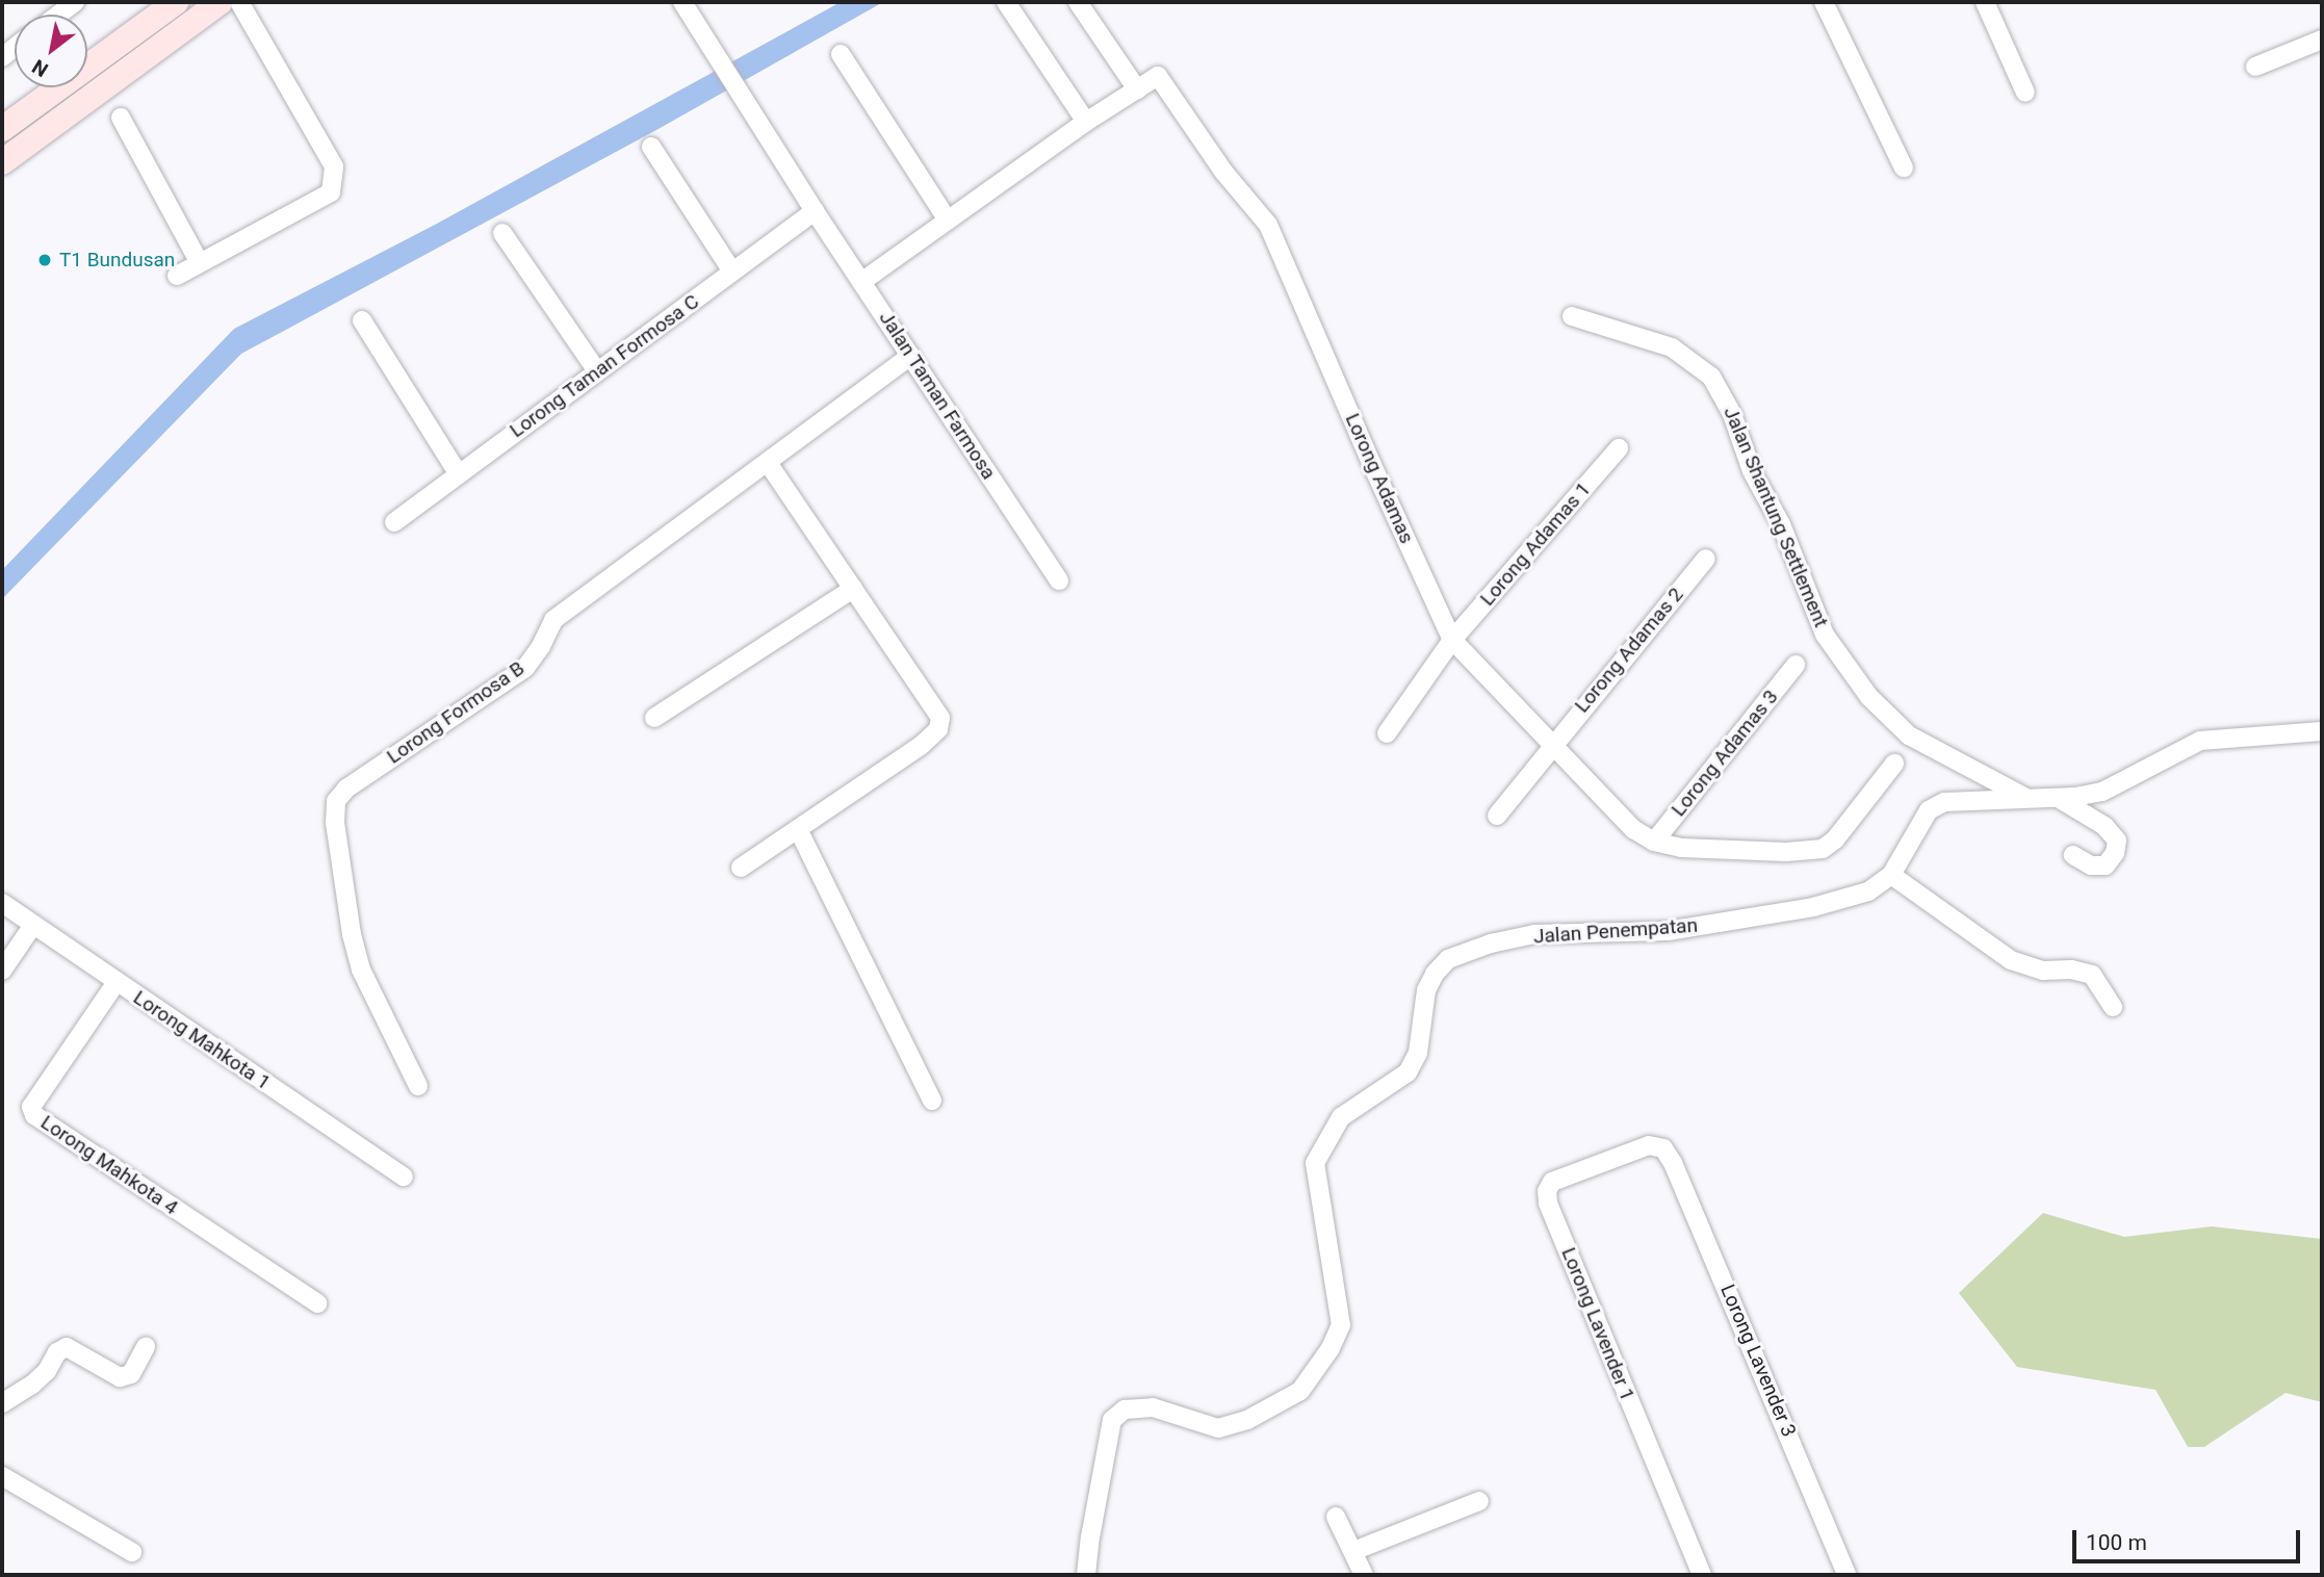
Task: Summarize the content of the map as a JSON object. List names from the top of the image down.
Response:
{
  "streets": {
    "street": [
      "Lorong Taman Formosa C",
      "Jalan Taman Farmosa",
      "Lorong Adamas",
      "Jalan Shantung Settlement",
      "Lorong Adamas 1",
      "Lorong Adamas 2",
      "Lorong Formosa B",
      "Lorong Adamas 3",
      "Jalan Penempatan",
      "Lorong Mahkota 1",
      "Lorong Mahkota 4",
      "Lorong Lavender 1",
      "Lorong Lavender 3"
    ]
  },
  "crossings": [
    ["Lorong Taman Formosa C", "Jalan Taman Farmosa"],
    ["Jalan Taman Farmosa", "Lorong Formosa B"],
    ["Lorong Adamas", "Lorong Adamas 1"],
    ["Lorong Adamas", "Lorong Adamas 2"],
    ["Lorong Adamas", "Lorong Adamas 3"],
    ["Jalan Shantung Settlement", "Jalan Penempatan"],
    ["Lorong Mahkota 1", "Lorong Mahkota 4"],
    ["Lorong Lavender 1", "Lorong Lavender 3"]
  ],
  "places": ["T1 Bundusan"],
  "scale_bar": "100 m",
  "north": "bottom left"
}
